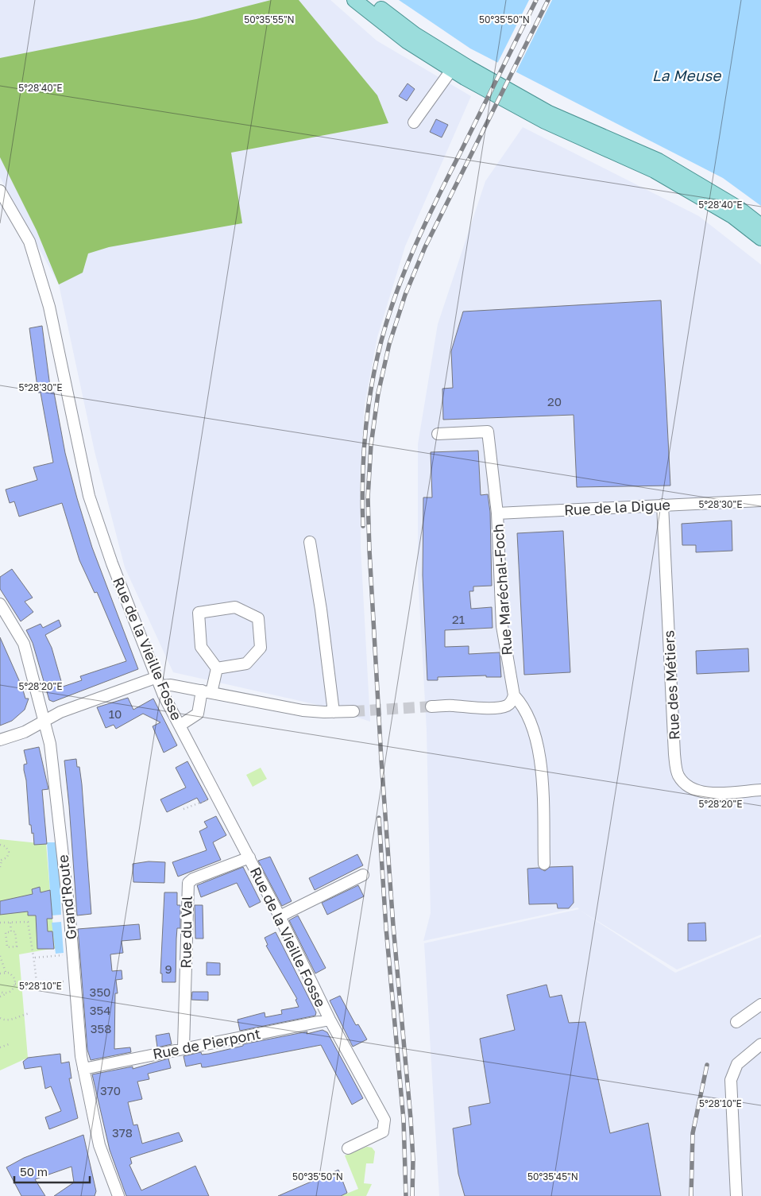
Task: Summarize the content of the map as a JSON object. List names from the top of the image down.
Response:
{
  "streets": {
    "street": [
      "Rue de la Digue",
      "Rue Maréchal-Foch",
      "Rue de la Vieille Fosse",
      "Rue des Métiers",
      "Grand'Route",
      "Rue du Val",
      "Rue de Pierpont"
    ]
  },
  "crossings": [
    ["Rue de la Digue", "Rue Maréchal-Foch"],
    ["Rue de la Digue", "Rue des Métiers"],
    ["Rue de la Vieille Fosse", "Rue du Val"],
    ["Rue de la Vieille Fosse", "Rue de Pierpont"],
    ["Grand'Route", "Rue de Pierpont"],
    ["Rue du Val", "Rue de Pierpont"]
  ],
  "water": ["La Meuse"],
  "house_numbers": [
    "20",
    "21",
    "10",
    "9",
    "350",
    "354",
    "358",
    "370",
    "378"
  ],
  "scale_bar": "50 m",
  "coordinates": [
    "50°35'55\"N",
    "50°35'50\"N",
    "5°28'40\"E",
    "5°28'30\"E",
    "5°28'20\"E",
    "5°28'10\"E",
    "50°35'45\"N"
  ]
}
